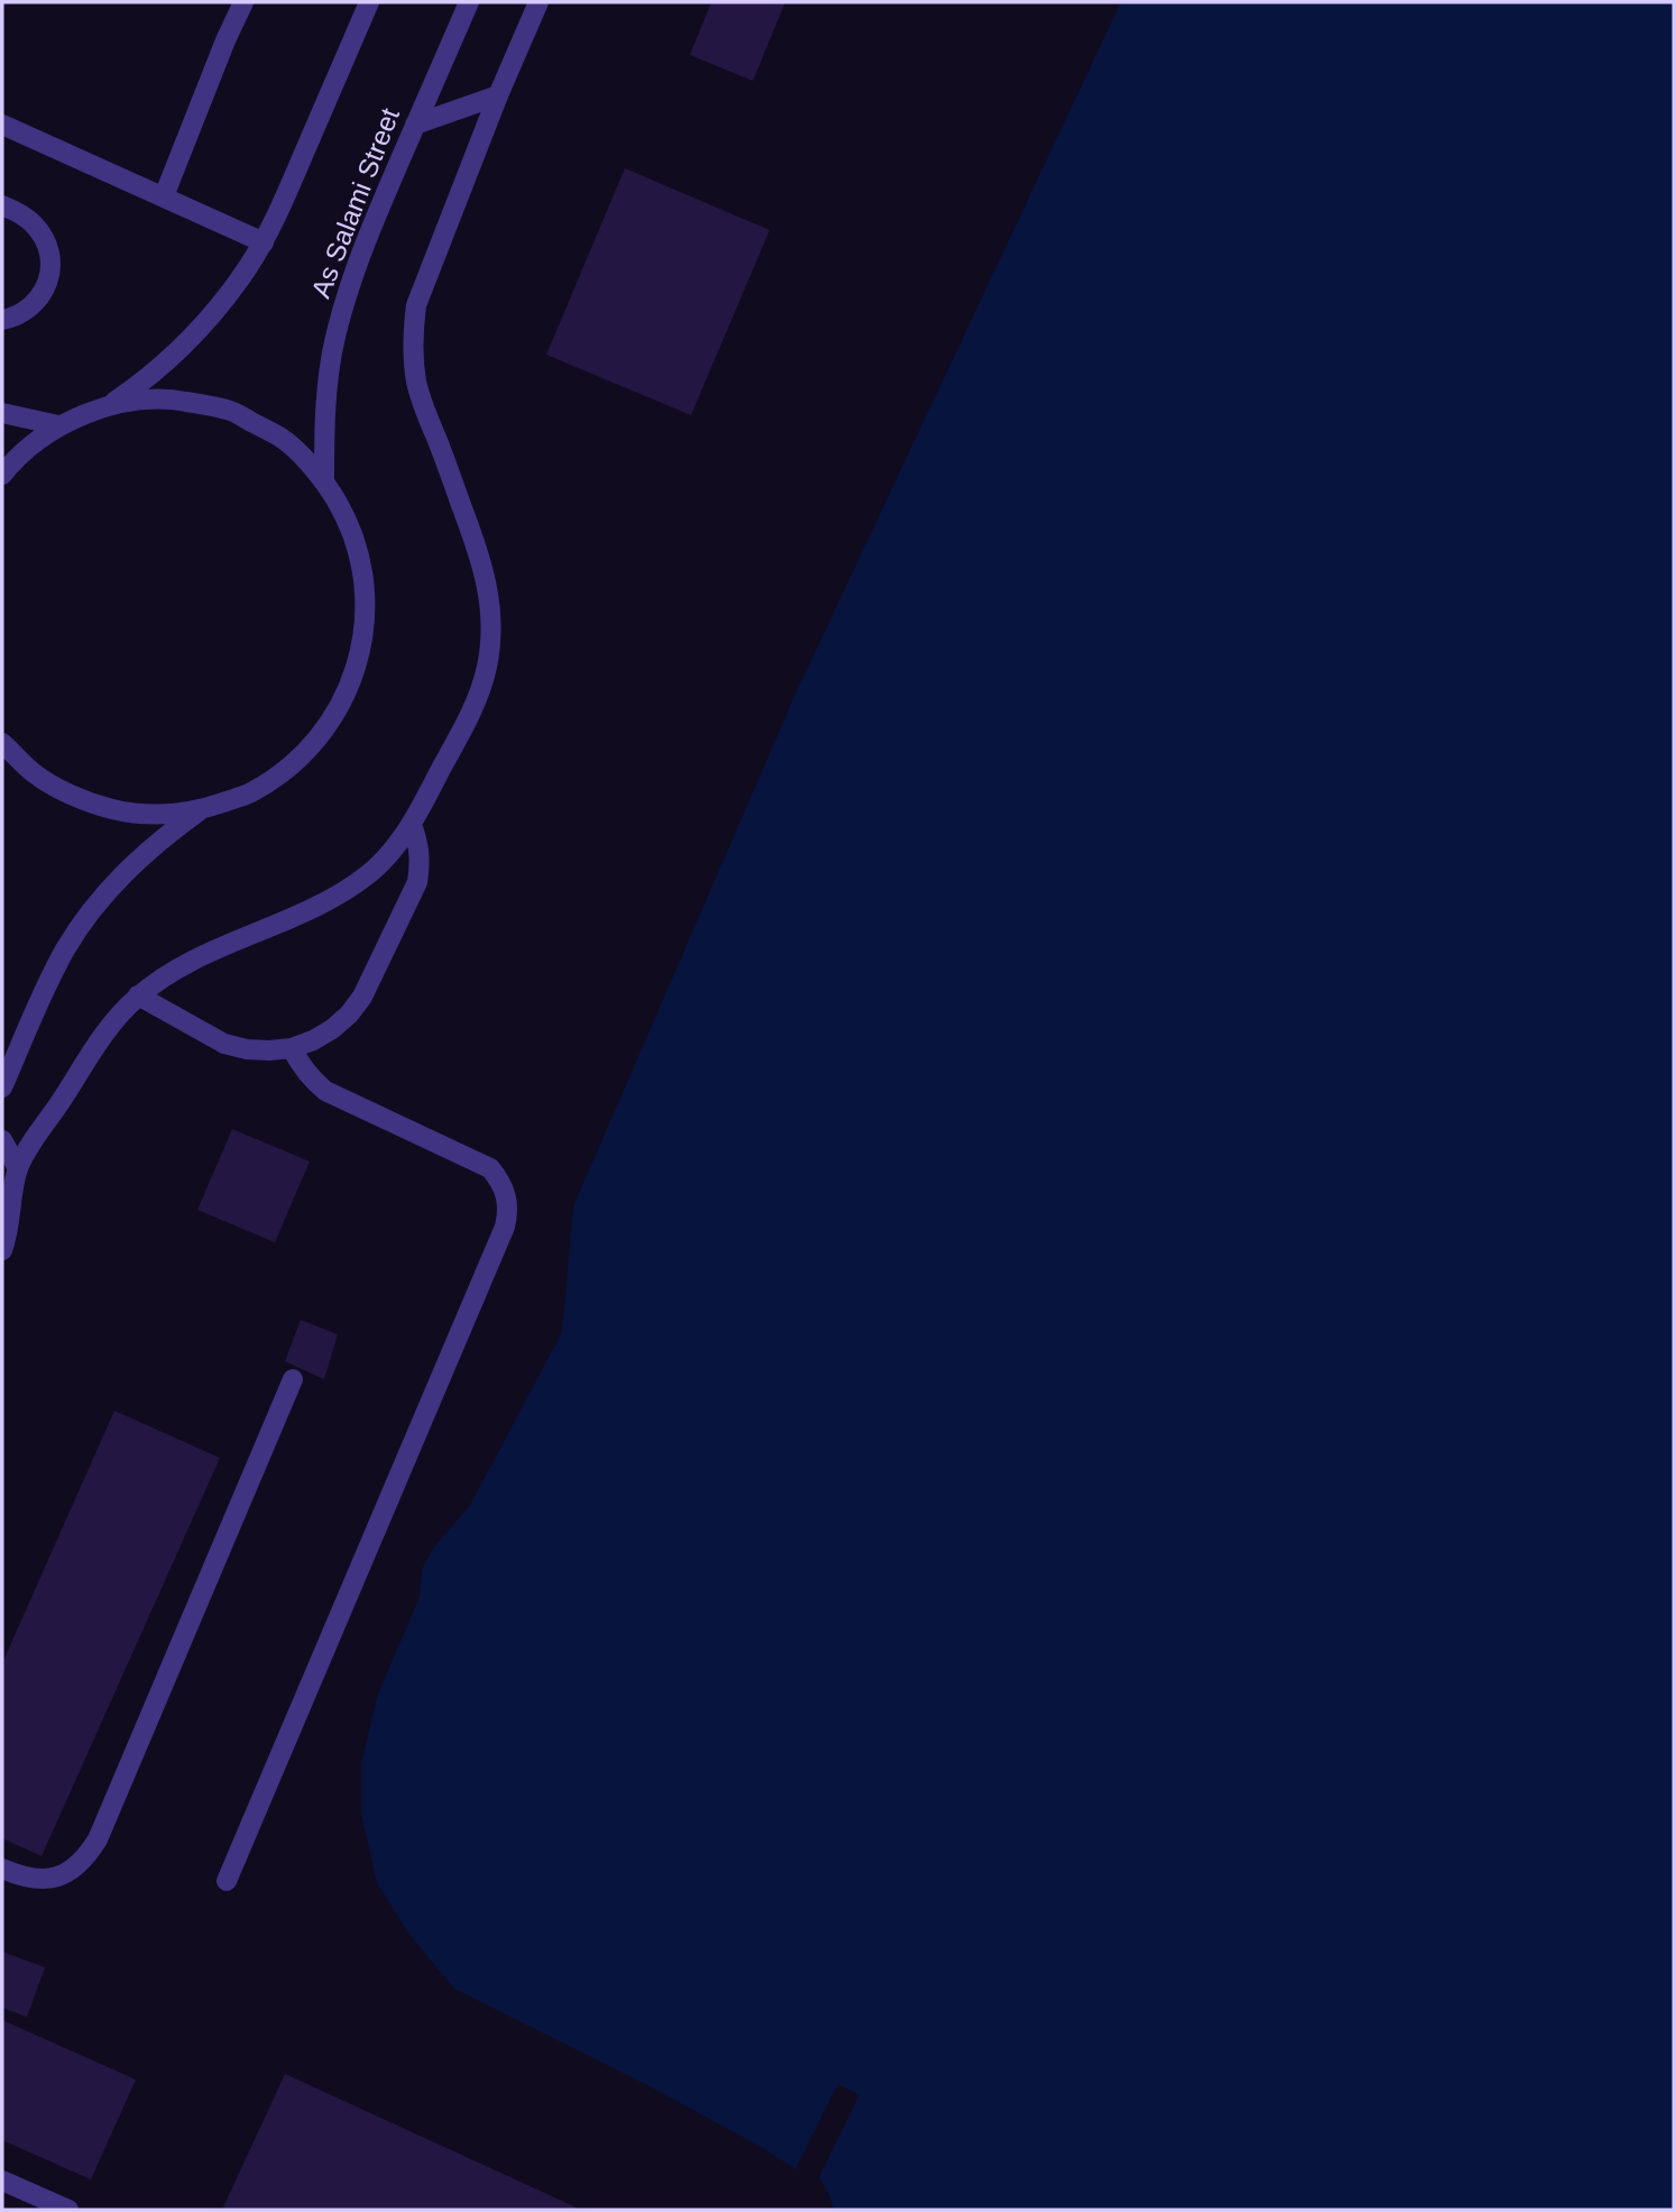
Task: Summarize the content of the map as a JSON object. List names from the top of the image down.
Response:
{
  "streets": {
    "street": ["As Salami Street"]
  }
}
